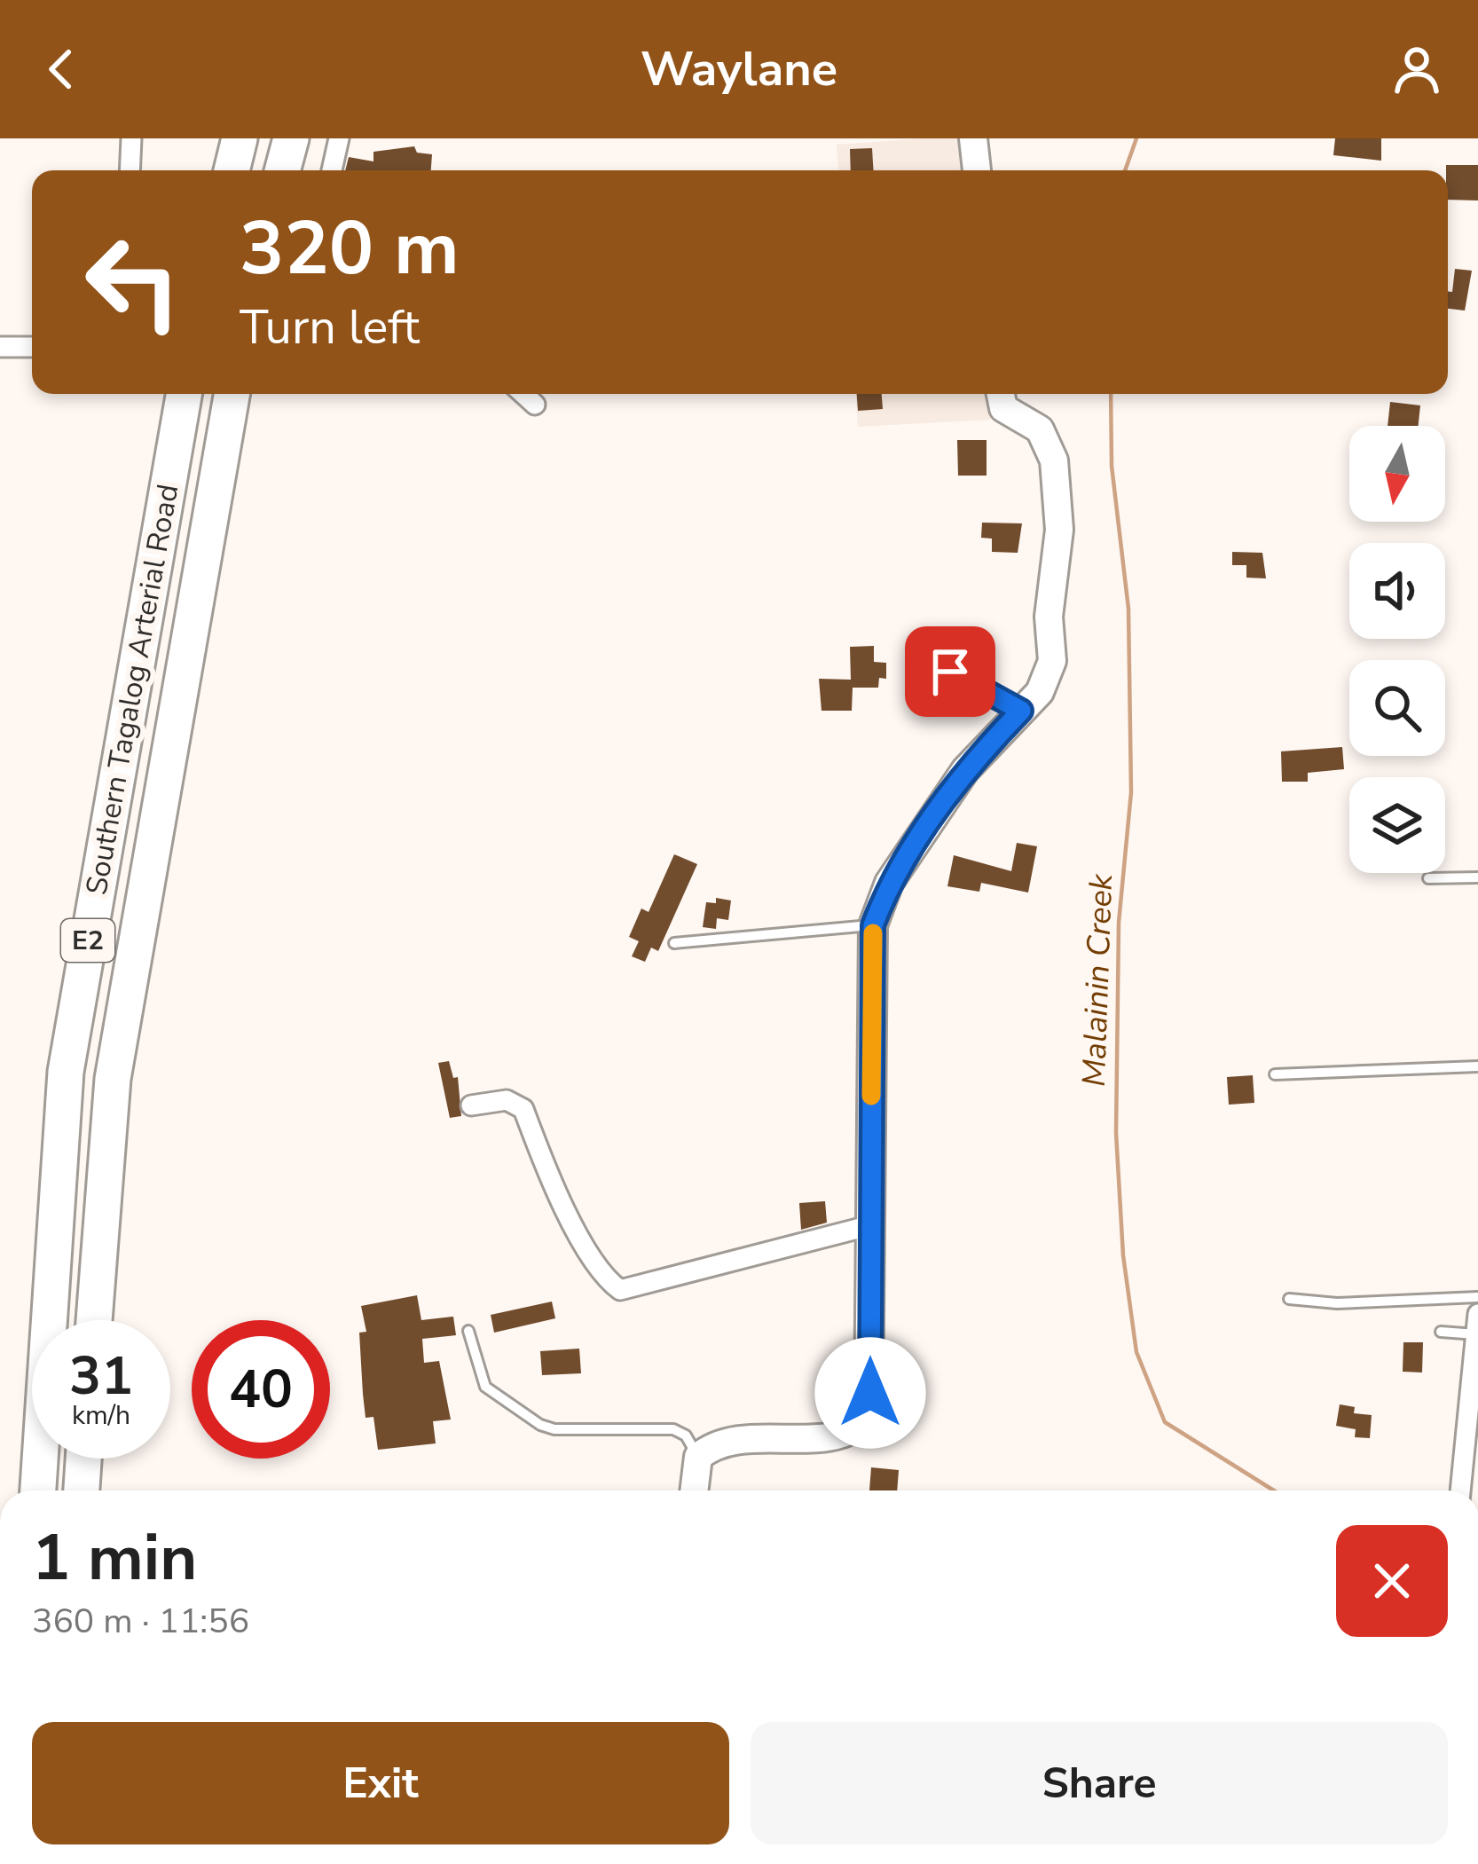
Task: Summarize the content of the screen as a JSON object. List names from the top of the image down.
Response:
{
  "streets": {
    "highway": ["Southern Tagalog Arterial Road", "E2"]
  },
  "water": ["Malainin Creek"],
  "north": "bottom",
  "page": {
    "header": "Waylane",
    "turn": ["320 m", "Turn left"],
    "speed": "31 km/h",
    "limit": "40",
    "heading": ["1 min", "360 m · 11:56"],
    "buttons": ["Exit", "Share"]
  }
}
